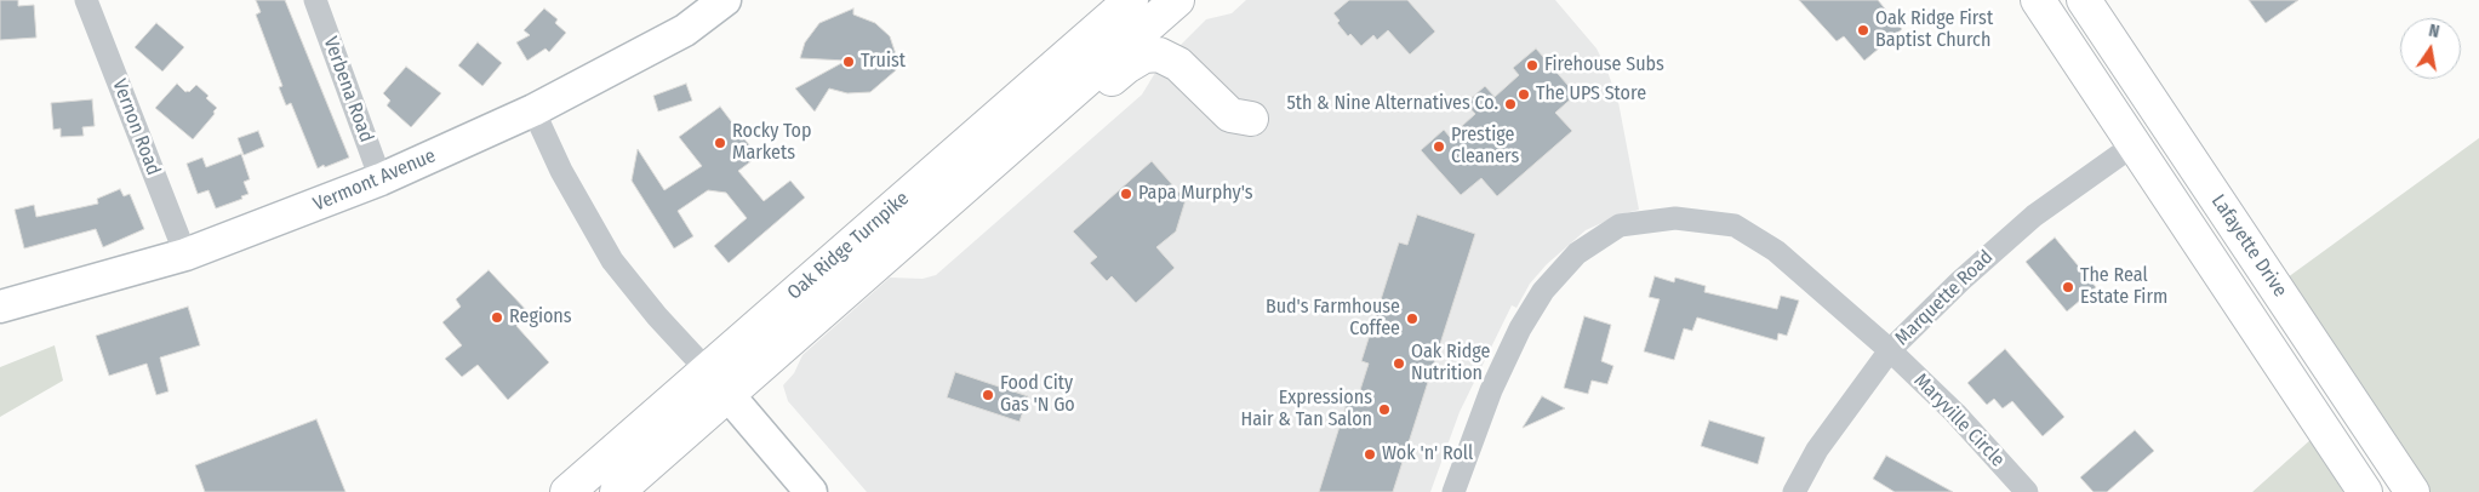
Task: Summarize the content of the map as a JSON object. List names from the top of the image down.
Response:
{
  "streets": {
    "main road": ["Oak Ridge Turnpike", "Lafayette Drive"],
    "street": [
      "Verbena Road",
      "Vernon Road",
      "Vermont Avenue",
      "Marquette Road",
      "Maryville Circle"
    ]
  },
  "crossings": [
    ["Verbena Road", "Vermont Avenue"],
    ["Vernon Road", "Vermont Avenue"],
    ["Lafayette Drive", "Marquette Road"],
    ["Marquette Road", "Maryville Circle"]
  ],
  "places": [
    "Oak Ridge First Baptist Church",
    "Truist",
    "Firehouse Subs",
    "The UPS Store",
    "5th & Nine Alternatives Co.",
    "Rocky Top Markets",
    "Prestige Cleaners",
    "Papa Murphy's",
    "The Real Estate Firm",
    "Regions",
    "Bud's Farmhouse Coffee",
    "Oak Ridge Nutrition",
    "Food City Gas 'N Go",
    "Expressions Hair & Tan Salon",
    "Wok 'n' Roll"
  ],
  "north": "top"
}
